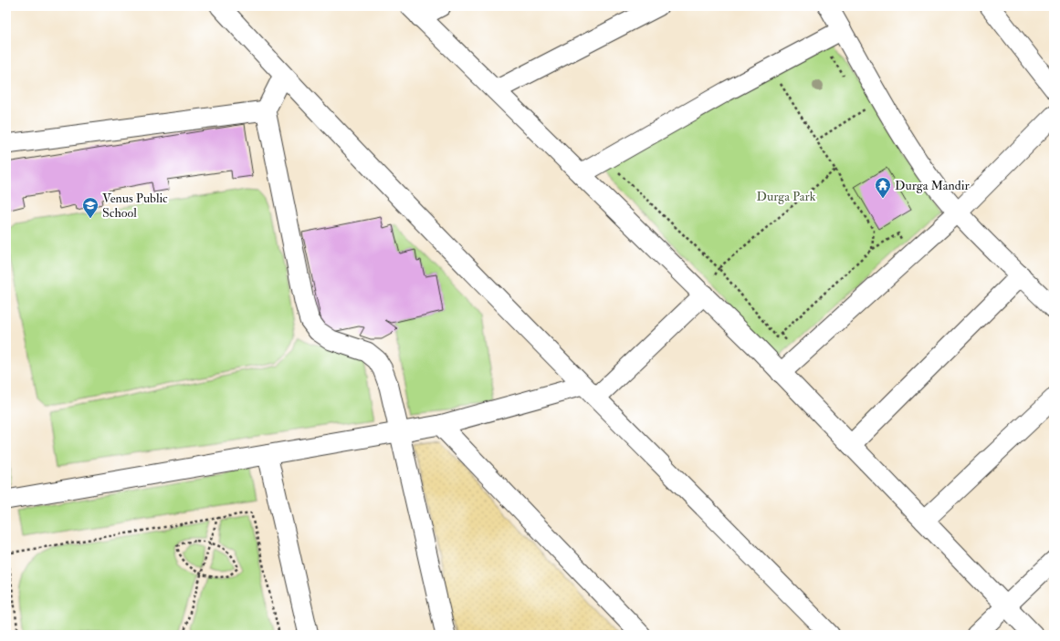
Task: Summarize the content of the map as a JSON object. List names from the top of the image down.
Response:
{
  "parks": ["Durga Park"],
  "places": {
    "temple": ["Durga Mandir"],
    "school or university": ["Venus Public School"]
  }
}
